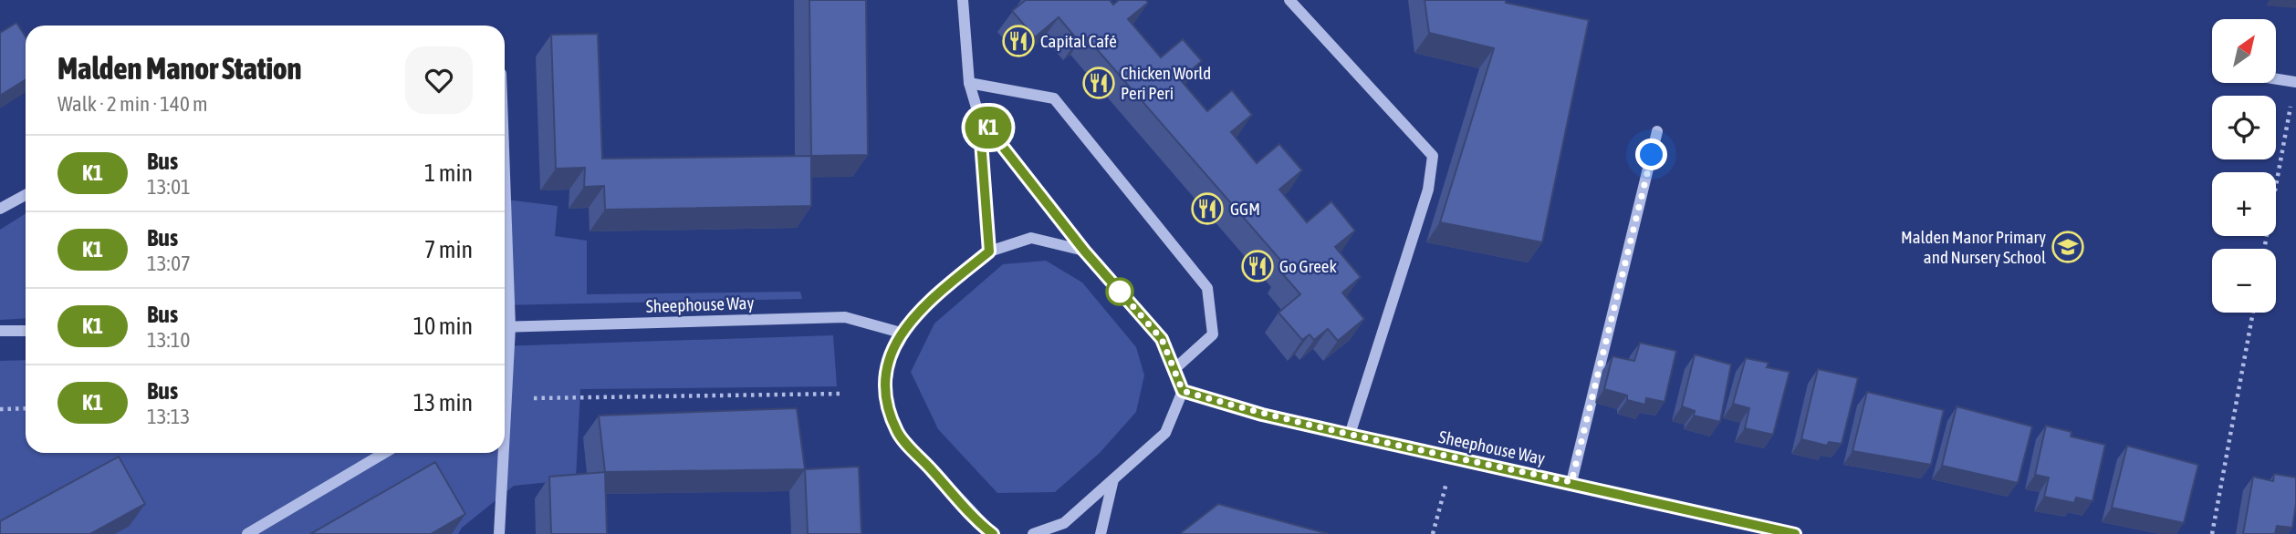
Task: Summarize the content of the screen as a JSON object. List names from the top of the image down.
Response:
{
  "streets": {
    "street": ["Sheephouse Way"]
  },
  "places": {
    "restaurant": [
      "Capital Café",
      "Chicken World Peri Peri",
      "GGM",
      "Go Greek"
    ],
    "school or university": ["Malden Manor Primary and Nursery School"]
  },
  "lines": ["bus line K1"],
  "north": "top right",
  "page": {
    "on_map": "K1",
    "map_buttons": ["+", "−"],
    "heading": ["Malden Manor Station", "Walk · 2 min · 140 m"],
    "list": [
      {
        "mark": "K1",
        "name": "Bus",
        "note": "13:01",
        "value": "1 min"
      },
      {
        "mark": "K1",
        "name": "Bus",
        "note": "13:07",
        "value": "7 min"
      },
      {
        "mark": "K1",
        "name": "Bus",
        "note": "13:10",
        "value": "10 min"
      },
      {
        "mark": "K1",
        "name": "Bus",
        "note": "13:13",
        "value": "13 min"
      }
    ]
  }
}
